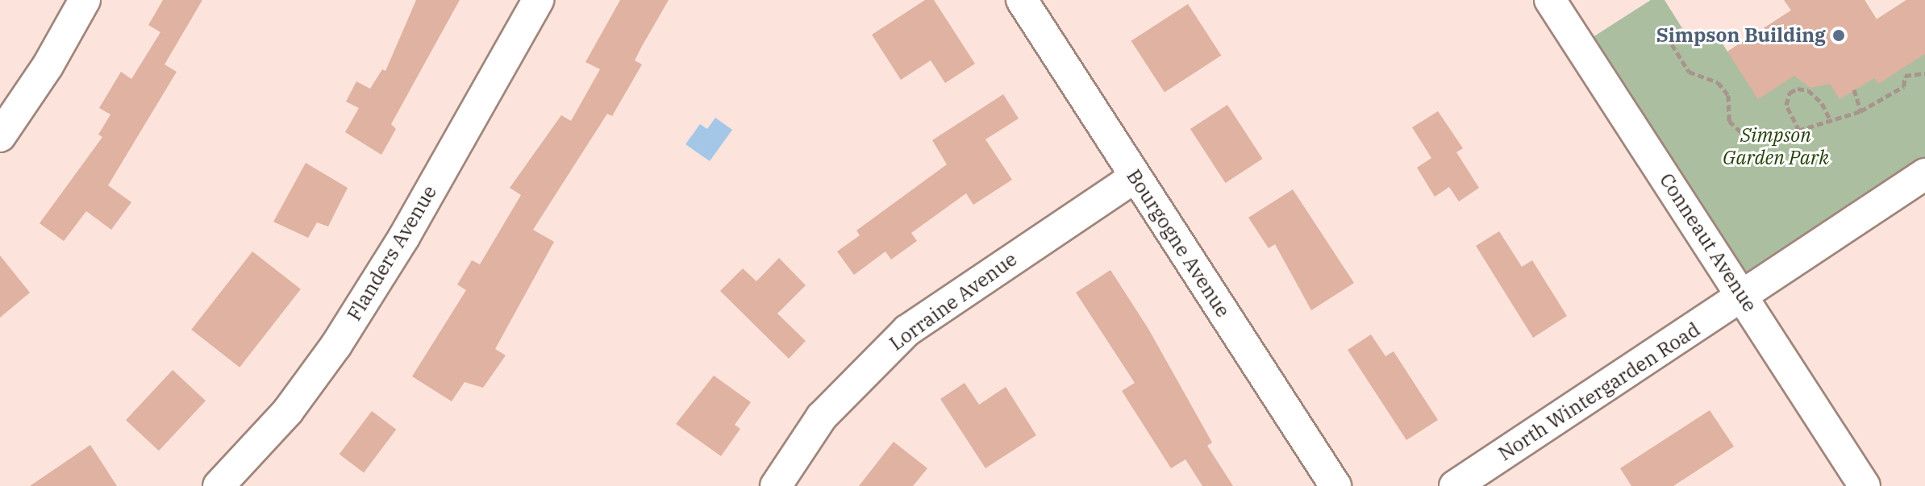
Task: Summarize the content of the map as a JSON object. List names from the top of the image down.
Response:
{
  "streets": {
    "street": [
      "Conneaut Avenue",
      "Bourgogne Avenue",
      "Flanders Avenue",
      "Lorraine Avenue",
      "North Wintergarden Road"
    ]
  },
  "crossings": [
    ["Conneaut Avenue", "North Wintergarden Road"],
    ["Bourgogne Avenue", "Lorraine Avenue"]
  ],
  "parks": ["Simpson Garden Park"],
  "places": ["Simpson Building"]
}
